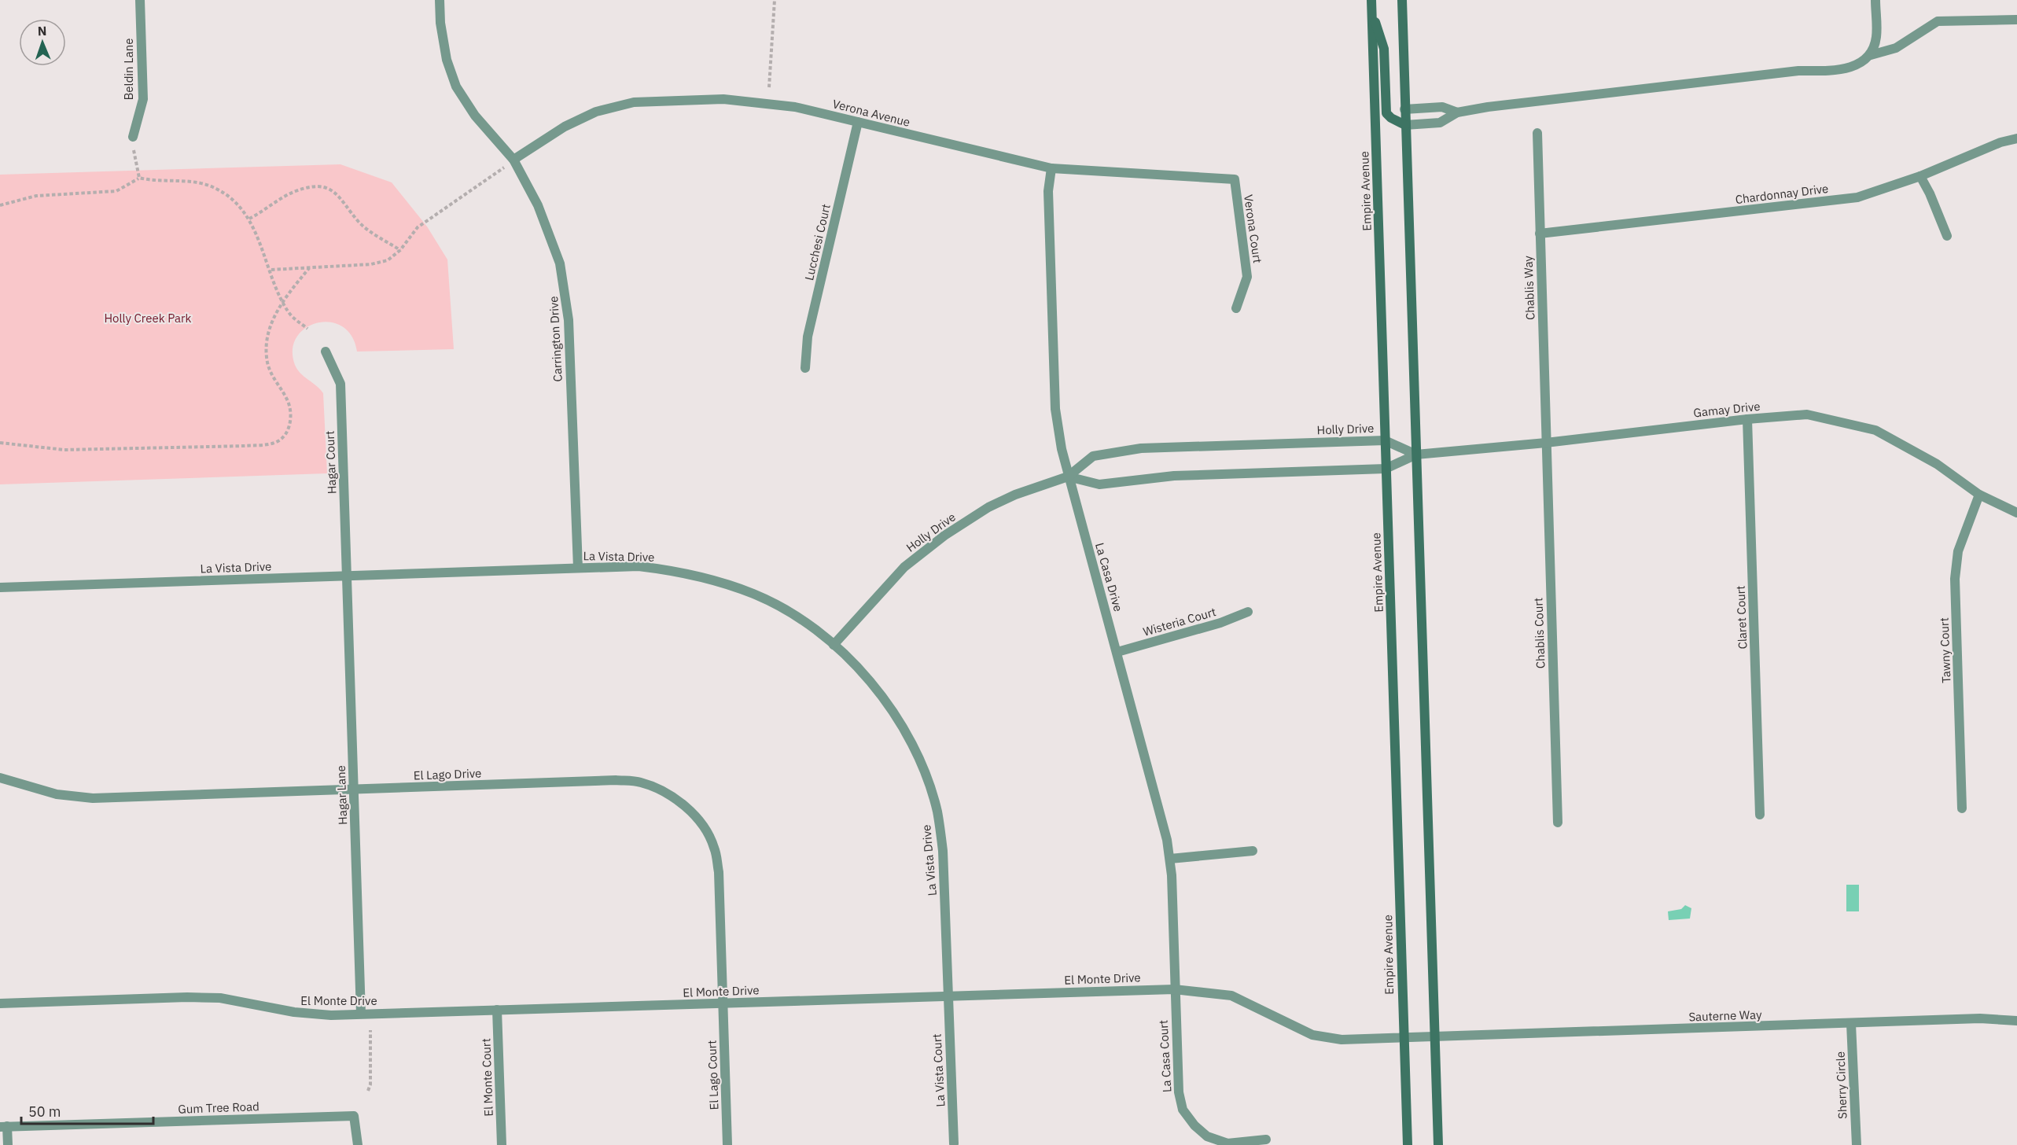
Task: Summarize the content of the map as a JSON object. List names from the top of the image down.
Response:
{
  "streets": {
    "main road": ["Empire Avenue"],
    "street": [
      "Beldin Lane",
      "Verona Avenue",
      "Chardonnay Drive",
      "Verona Court",
      "Lucchesi Court",
      "Chablis Way",
      "Carrington Drive",
      "Gamay Drive",
      "Holly Drive",
      "Hagar Court",
      "La Vista Drive",
      "La Casa Drive",
      "Claret Court",
      "Wisteria Court",
      "Chablis Court",
      "Tawny Court",
      "El Lago Drive",
      "Hagar Lane",
      "El Monte Drive",
      "Sauterne Way",
      "La Casa Court",
      "La Vista Court",
      "El Lago Court",
      "El Monte Court",
      "Sherry Circle",
      "Gum Tree Road"
    ]
  },
  "crossings": [
    ["Verona Avenue", "Verona Court"],
    ["Verona Avenue", "Lucchesi Court"],
    ["Verona Avenue", "Carrington Drive"],
    ["Verona Avenue", "La Casa Drive"],
    ["Empire Avenue", "Holly Drive"],
    ["Empire Avenue", "El Monte Drive"],
    ["Chardonnay Drive", "Chablis Way"],
    ["Chablis Way", "Gamay Drive"],
    ["Chablis Way", "Chablis Court"],
    ["Carrington Drive", "La Vista Drive"],
    ["Gamay Drive", "Holly Drive"],
    ["Gamay Drive", "Claret Court"],
    ["Gamay Drive", "Chablis Court"],
    ["Gamay Drive", "Tawny Court"],
    ["Holly Drive", "La Vista Drive"],
    ["Holly Drive", "La Casa Drive"],
    ["Hagar Court", "La Vista Drive"],
    ["Hagar Court", "Hagar Lane"],
    ["La Vista Drive", "Hagar Lane"],
    ["La Vista Drive", "El Monte Drive"],
    ["La Vista Drive", "La Vista Court"],
    ["La Casa Drive", "Wisteria Court"],
    ["La Casa Drive", "El Monte Drive"],
    ["La Casa Drive", "La Casa Court"],
    ["El Lago Drive", "Hagar Lane"],
    ["El Lago Drive", "El Monte Drive"],
    ["El Lago Drive", "El Lago Court"],
    ["Hagar Lane", "El Monte Drive"],
    ["El Monte Drive", "Sauterne Way"],
    ["El Monte Drive", "La Casa Court"],
    ["El Monte Drive", "La Vista Court"],
    ["El Monte Drive", "El Lago Court"],
    ["El Monte Drive", "El Monte Court"],
    ["Sauterne Way", "Sherry Circle"]
  ],
  "parks": ["Holly Creek Park"],
  "scale_bar": "50 m",
  "north": "top"
}
